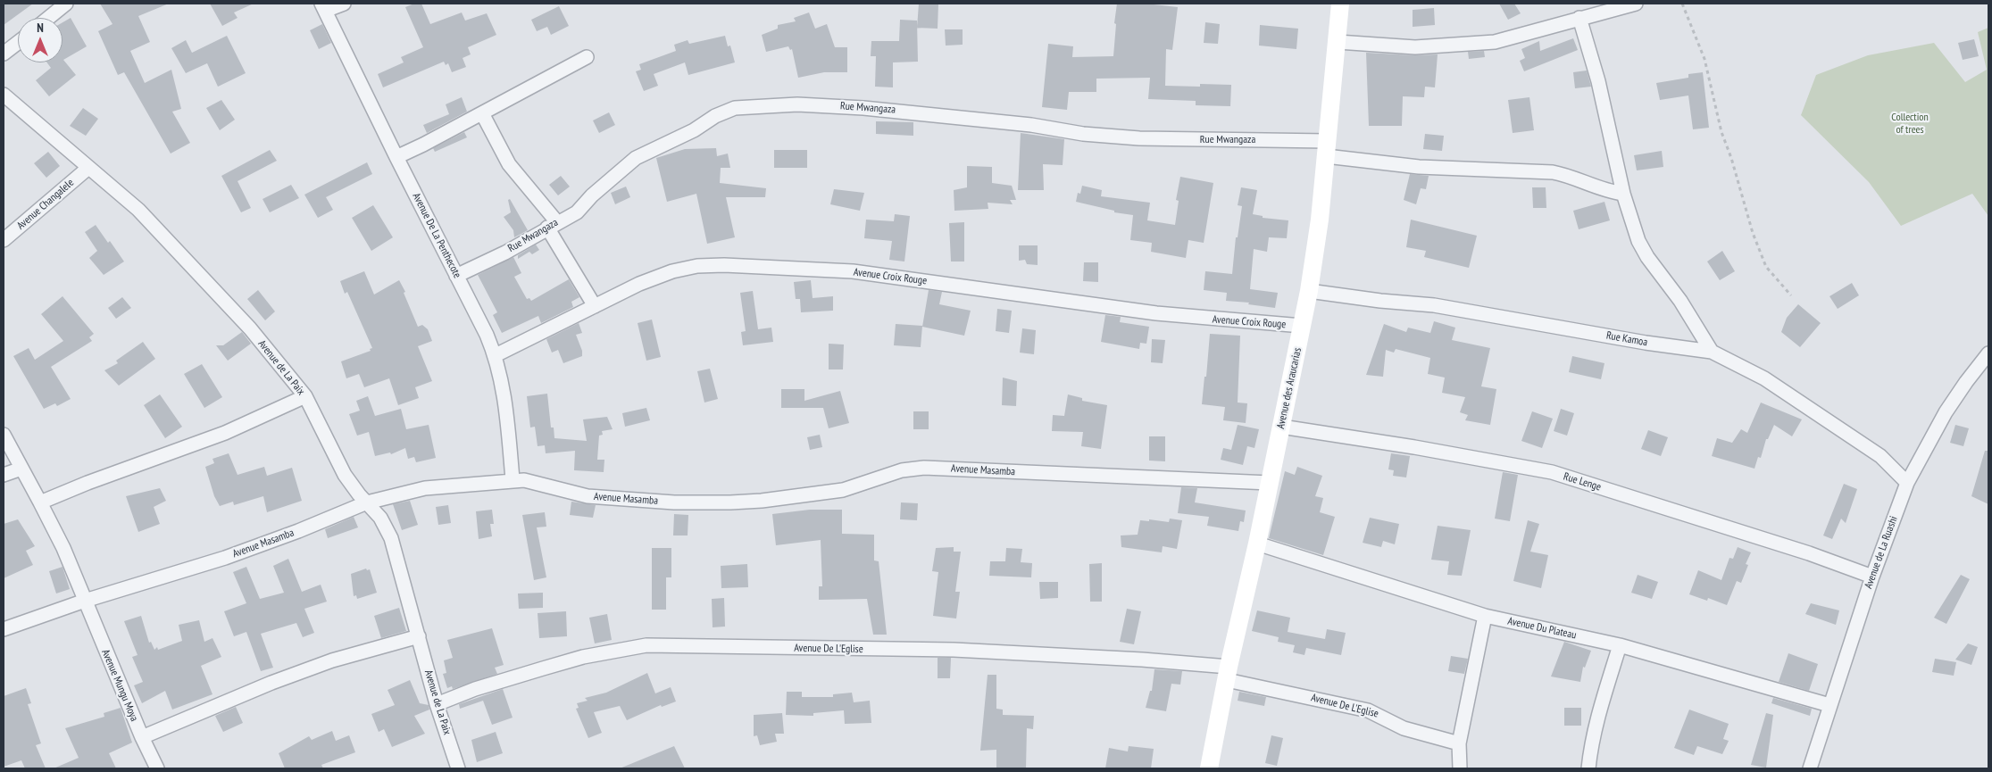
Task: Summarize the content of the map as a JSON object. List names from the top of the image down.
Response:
{
  "streets": {
    "street": [
      "Rue Mwangaza",
      "Avenue Changalele",
      "Avenue De La Penthecote",
      "Avenue Croix Rouge",
      "Rue Kamoa",
      "Avenue de La Paix",
      "Avenue des Araucarias",
      "Avenue Masamba",
      "Rue Lenge",
      "Avenue de La Ruashi",
      "Avenue Du Plateau",
      "Avenue De L'Eglise",
      "Avenue Mungu Moya"
    ]
  },
  "crossings": [
    ["Rue Mwangaza", "Avenue De La Penthecote"],
    ["Rue Mwangaza", "Avenue des Araucarias"],
    ["Avenue Changalele", "Avenue de La Paix"],
    ["Avenue De La Penthecote", "Avenue Croix Rouge"],
    ["Avenue De La Penthecote", "Avenue Masamba"],
    ["Avenue Croix Rouge", "Avenue des Araucarias"],
    ["Rue Kamoa", "Avenue des Araucarias"],
    ["Rue Kamoa", "Avenue de La Ruashi"],
    ["Avenue de La Paix", "Avenue Masamba"],
    ["Avenue de La Paix", "Avenue De L'Eglise"],
    ["Avenue des Araucarias", "Avenue Masamba"],
    ["Avenue des Araucarias", "Rue Lenge"],
    ["Avenue des Araucarias", "Avenue Du Plateau"],
    ["Avenue des Araucarias", "Avenue De L'Eglise"],
    ["Avenue Masamba", "Avenue Mungu Moya"],
    ["Rue Lenge", "Avenue de La Ruashi"],
    ["Avenue de La Ruashi", "Avenue Du Plateau"]
  ],
  "parks": ["Collection of trees"],
  "north": "top"
}
